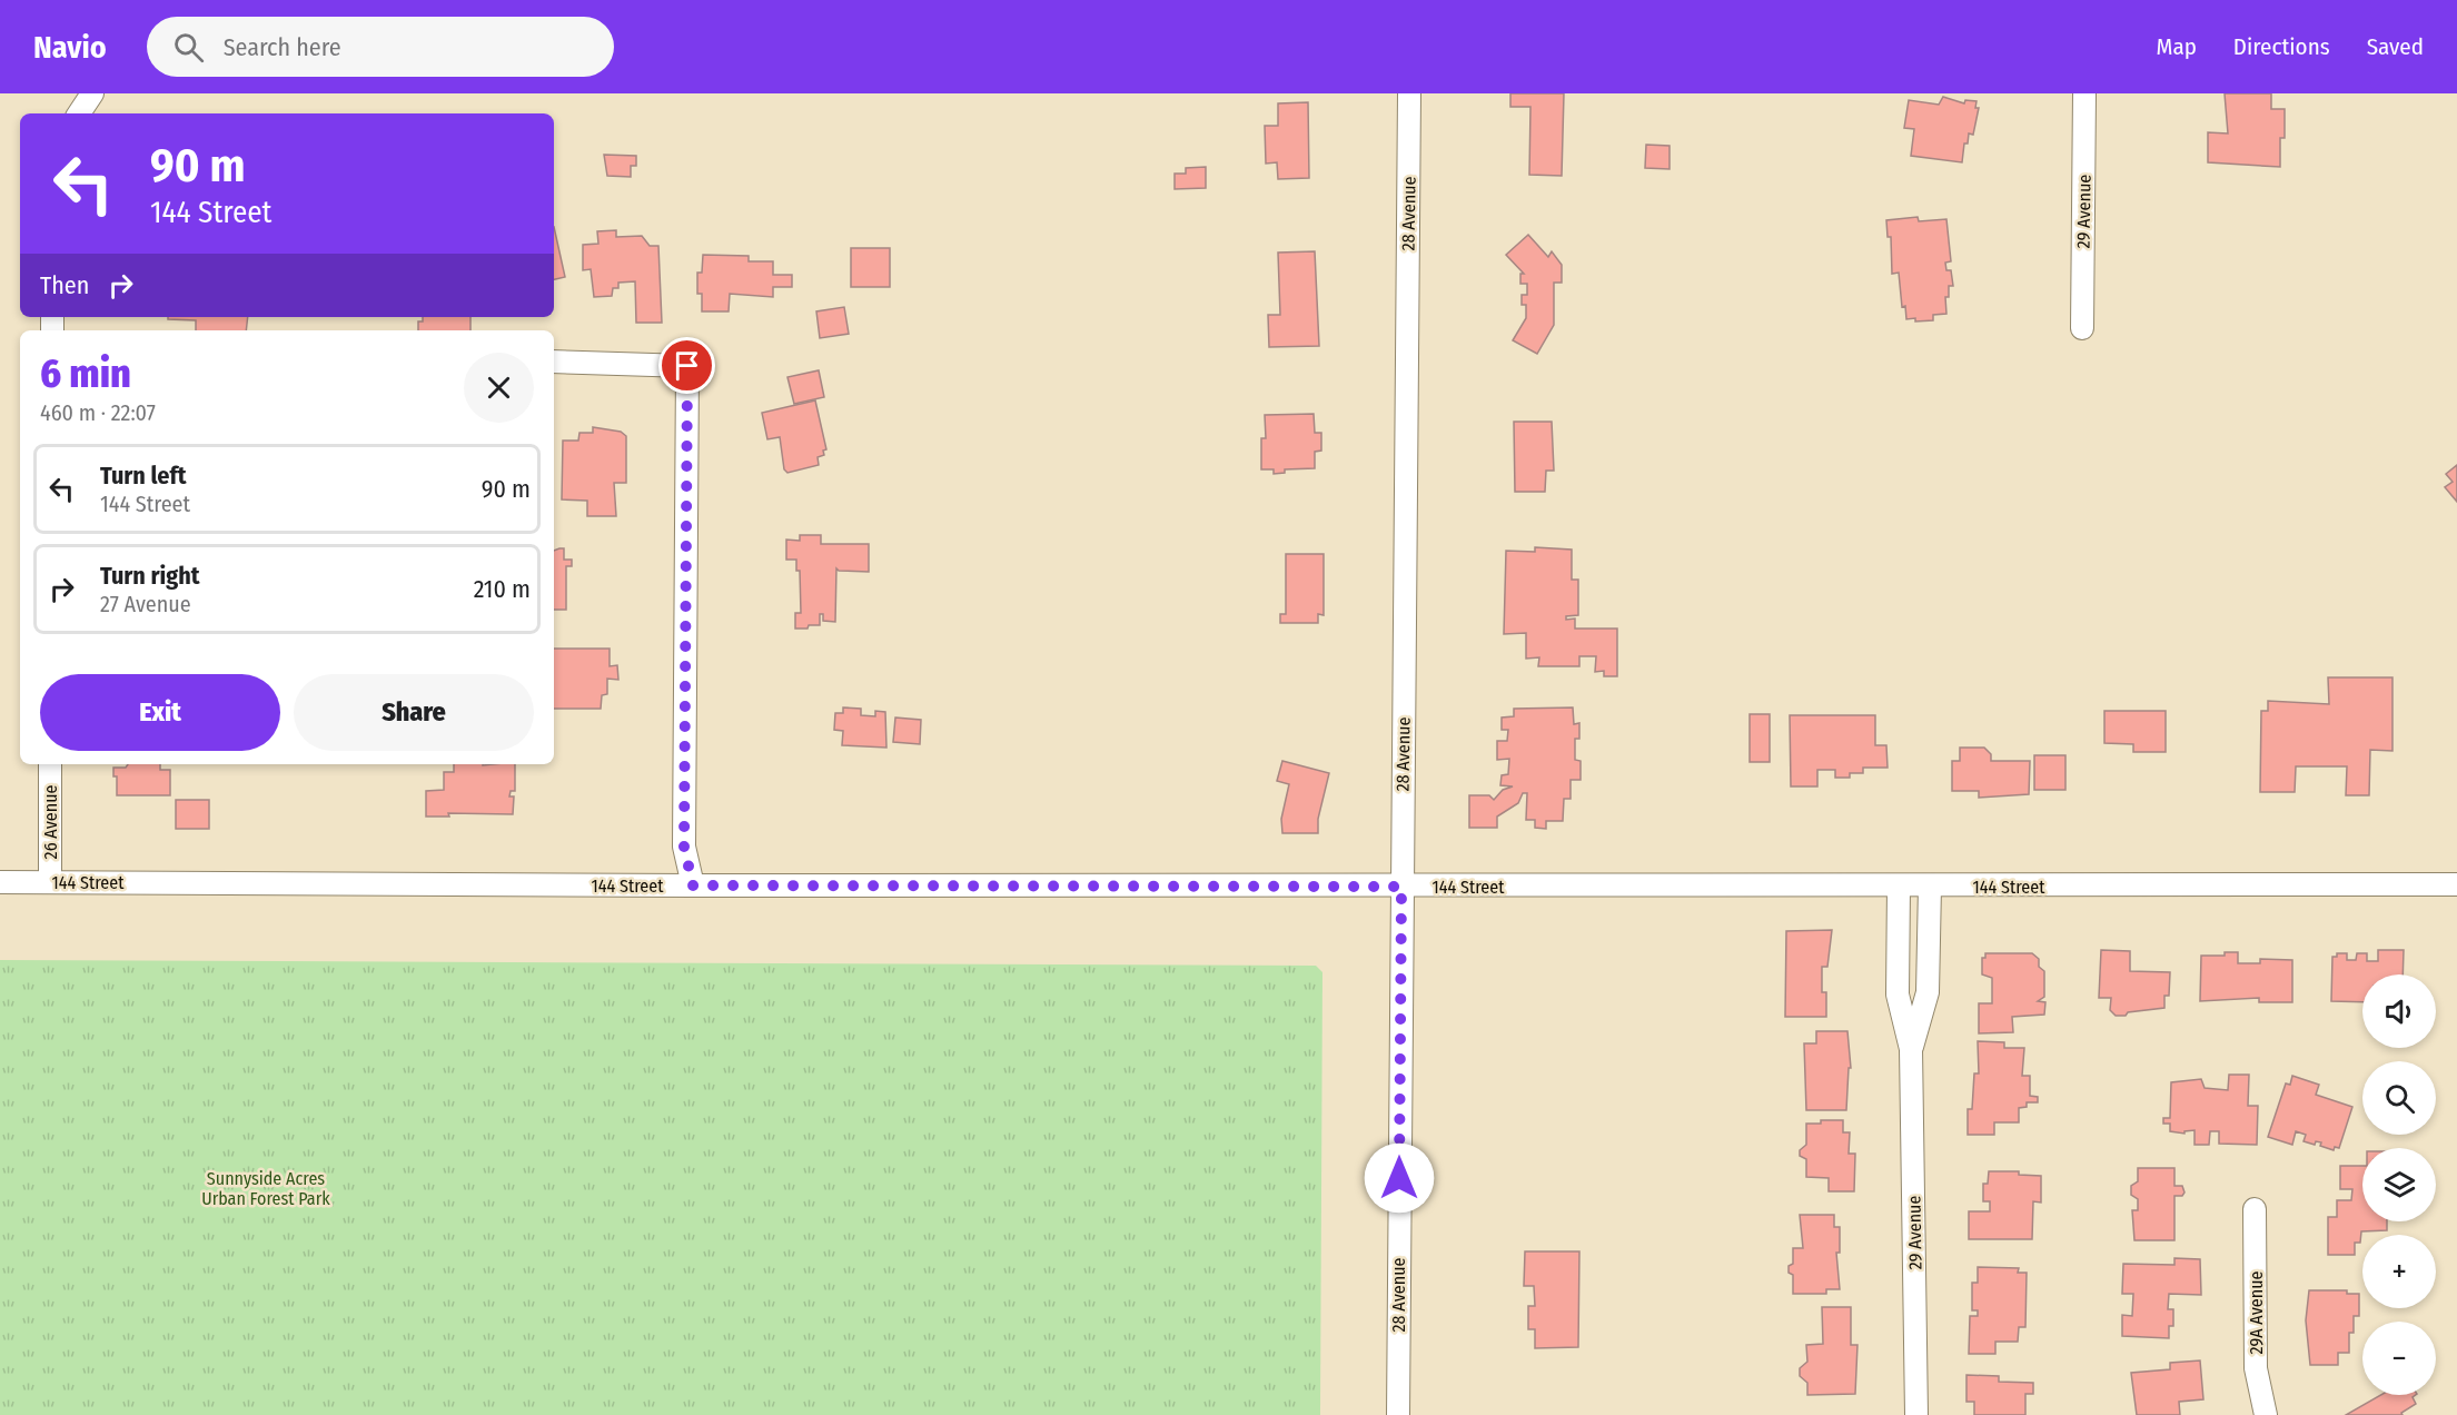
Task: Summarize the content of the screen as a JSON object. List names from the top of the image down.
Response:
{
  "streets": {
    "street": [
      "29 Avenue",
      "28 Avenue",
      "26 Avenue",
      "144 Street",
      "29A Avenue"
    ]
  },
  "crossings": [
    ["29 Avenue", "144 Street"],
    ["28 Avenue", "144 Street"],
    ["26 Avenue", "144 Street"]
  ],
  "parks": ["Sunnyside Acres Urban Forest Park"],
  "page": {
    "header": "Navio",
    "search": "Search here",
    "nav": ["Map", "Directions", "Saved"],
    "turn": ["90 m", "144 Street"],
    "then": "Then",
    "heading": ["6 min", "460 m · 22:07"],
    "list": [
      {
        "name": "Turn left",
        "note": "144 Street",
        "value": "90 m"
      },
      {
        "name": "Turn right",
        "note": "27 Avenue",
        "value": "210 m"
      }
    ],
    "buttons": ["Exit", "Share"],
    "map_buttons": ["+", "−"]
  }
}
